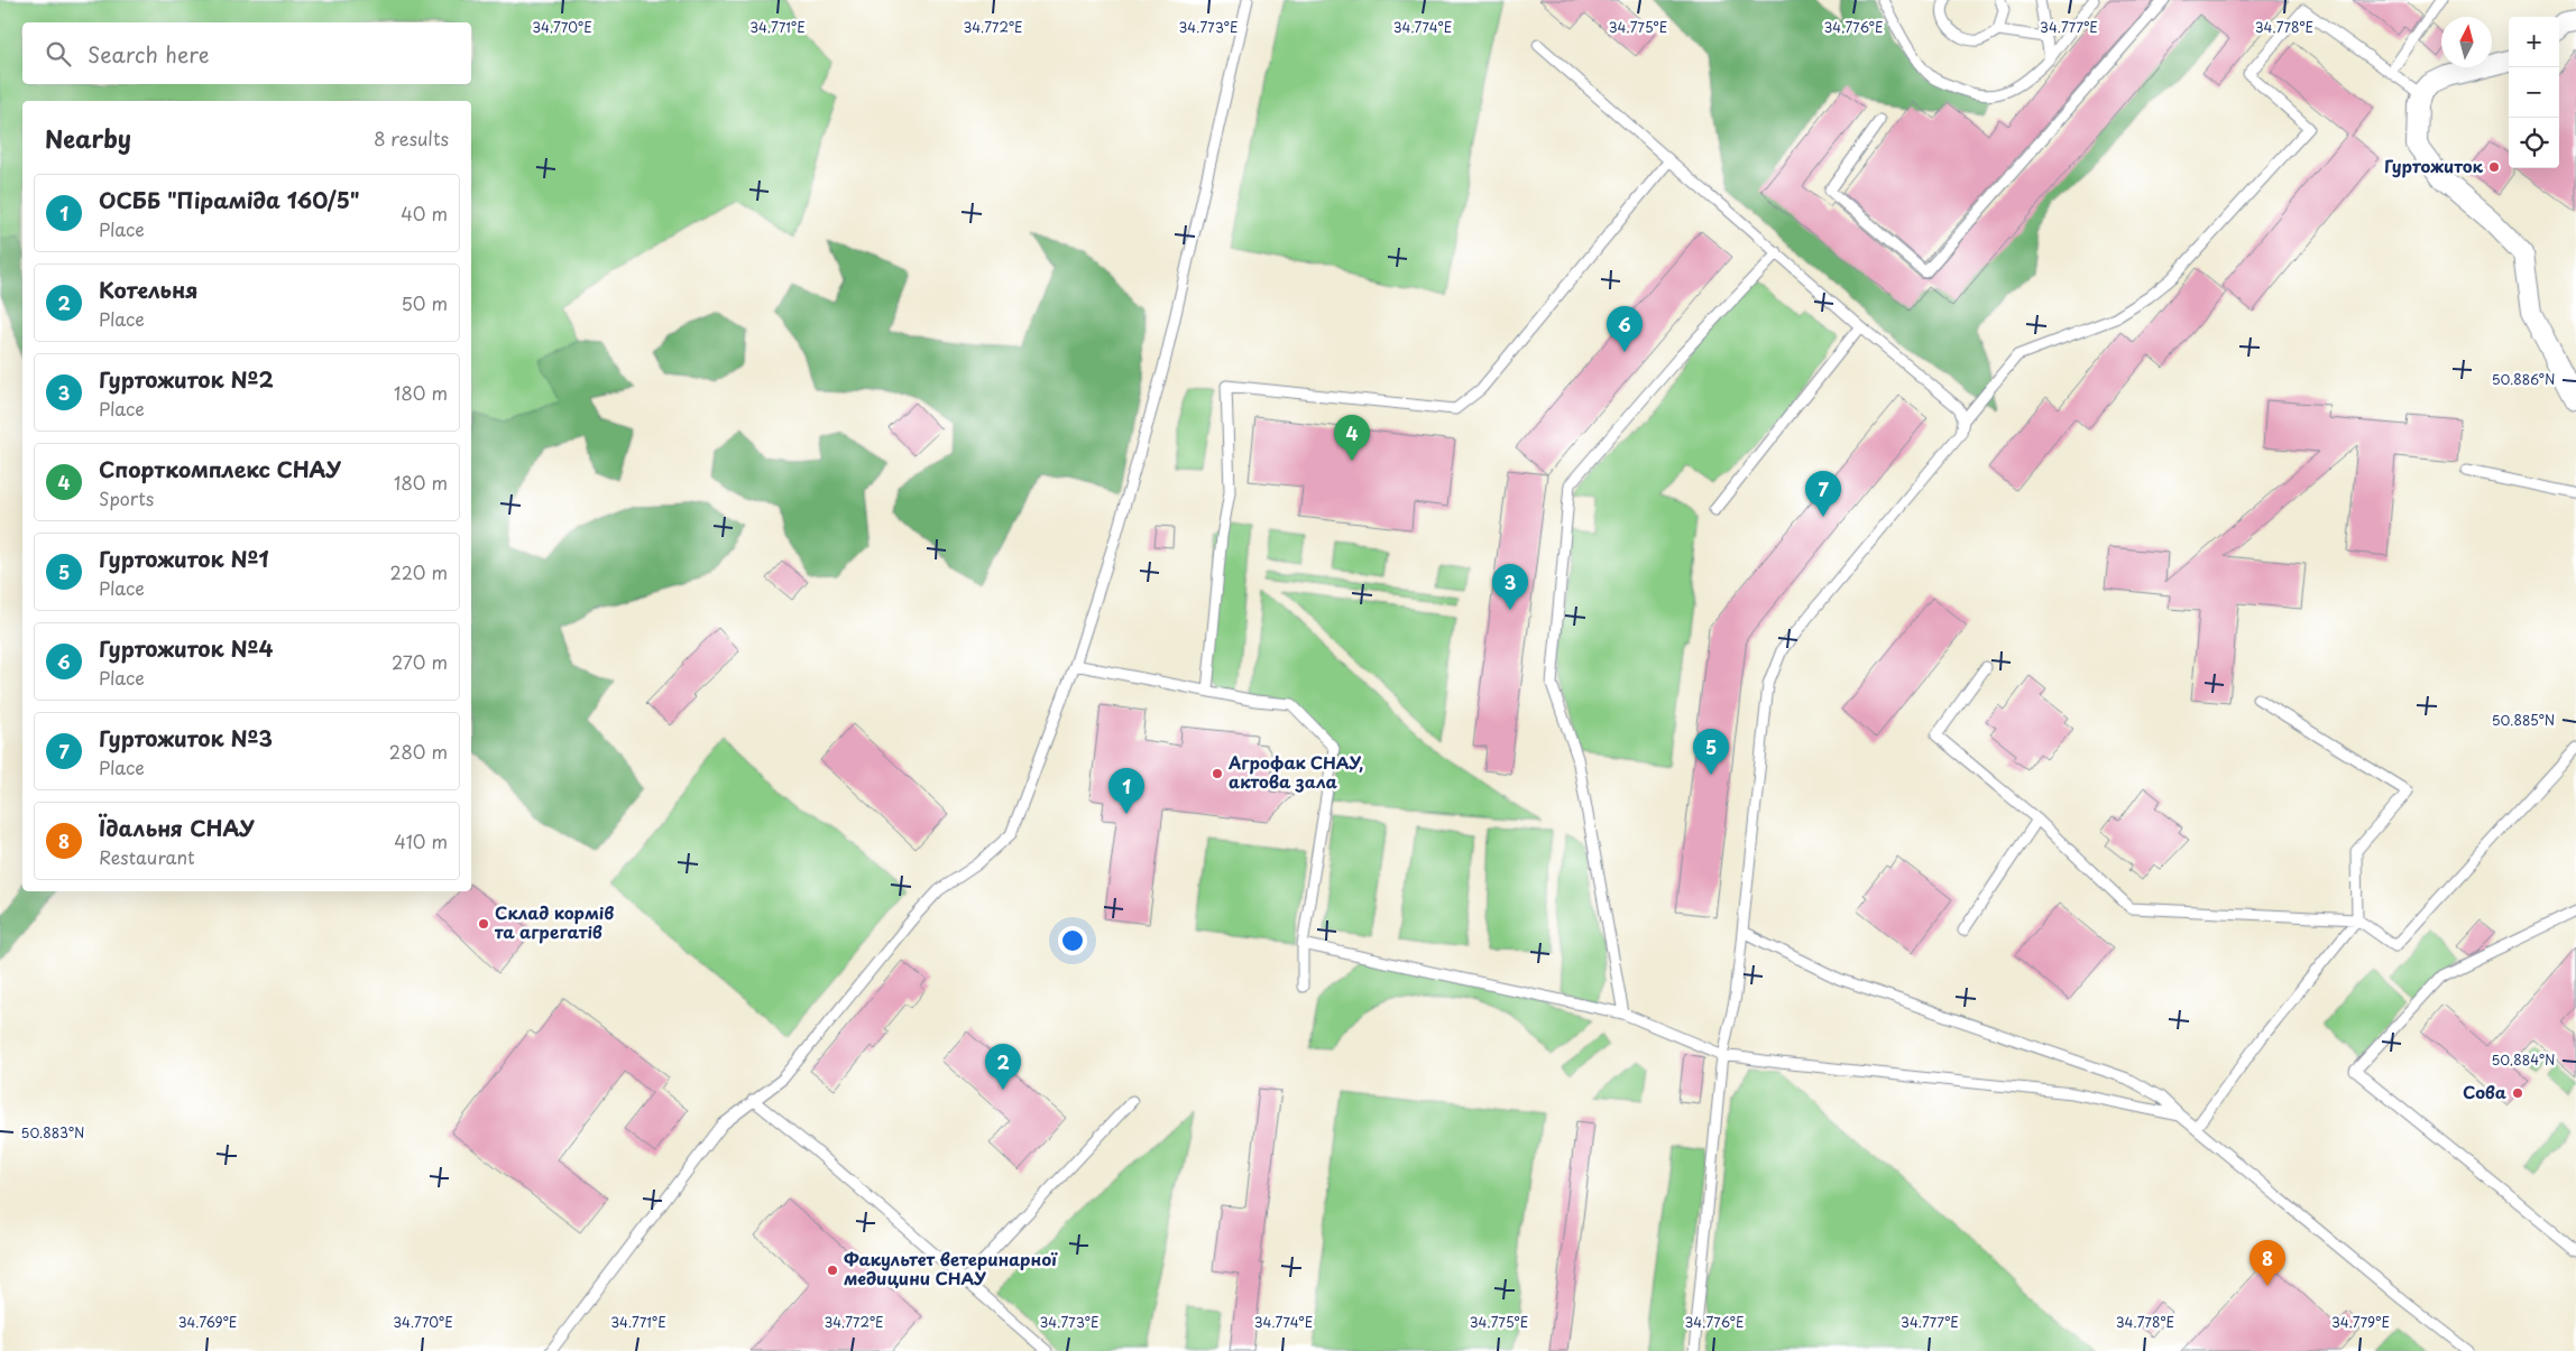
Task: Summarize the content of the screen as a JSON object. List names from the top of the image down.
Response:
{
  "places": [
    "Гуртожиток",
    "Агрофак СНАУ, актова зала",
    "Склад кормів та агрегатів",
    "Сова",
    "Факультет ветеринарної медицини СНАУ"
  ],
  "north": "top",
  "page": {
    "map_buttons": ["+", "−"],
    "search": "Search here",
    "heading": ["Nearby", "8 results"],
    "list": [
      {
        "mark": "1",
        "name": "ОСББ \"Піраміда 160/5\"",
        "note": "Place",
        "value": "40 m"
      },
      {
        "mark": "2",
        "name": "Котельня",
        "note": "Place",
        "value": "50 m"
      },
      {
        "mark": "3",
        "name": "Гуртожиток №2",
        "note": "Place",
        "value": "180 m"
      },
      {
        "mark": "4",
        "name": "Спорткомплекс СНАУ",
        "note": "Sports",
        "value": "180 m"
      },
      {
        "mark": "5",
        "name": "Гуртожиток №1",
        "note": "Place",
        "value": "220 m"
      },
      {
        "mark": "6",
        "name": "Гуртожиток №4",
        "note": "Place",
        "value": "270 m"
      },
      {
        "mark": "7",
        "name": "Гуртожиток №3",
        "note": "Place",
        "value": "280 m"
      },
      {
        "mark": "8",
        "name": "Їдальня СНАУ",
        "note": "Restaurant",
        "value": "410 m"
      }
    ],
    "pins": [
      "6",
      "4",
      "7",
      "3",
      "5",
      "1",
      "2",
      "8"
    ]
  },
  "coordinates": [
    "34.770°E",
    "34.771°E",
    "34.772°E",
    "34.773°E",
    "34.774°E",
    "34.775°E",
    "34.776°E",
    "34.777°E",
    "34.778°E",
    "50.886°N",
    "50.885°N",
    "50.884°N",
    "50.883°N",
    "34.769°E",
    "34.779°E"
  ]
}
